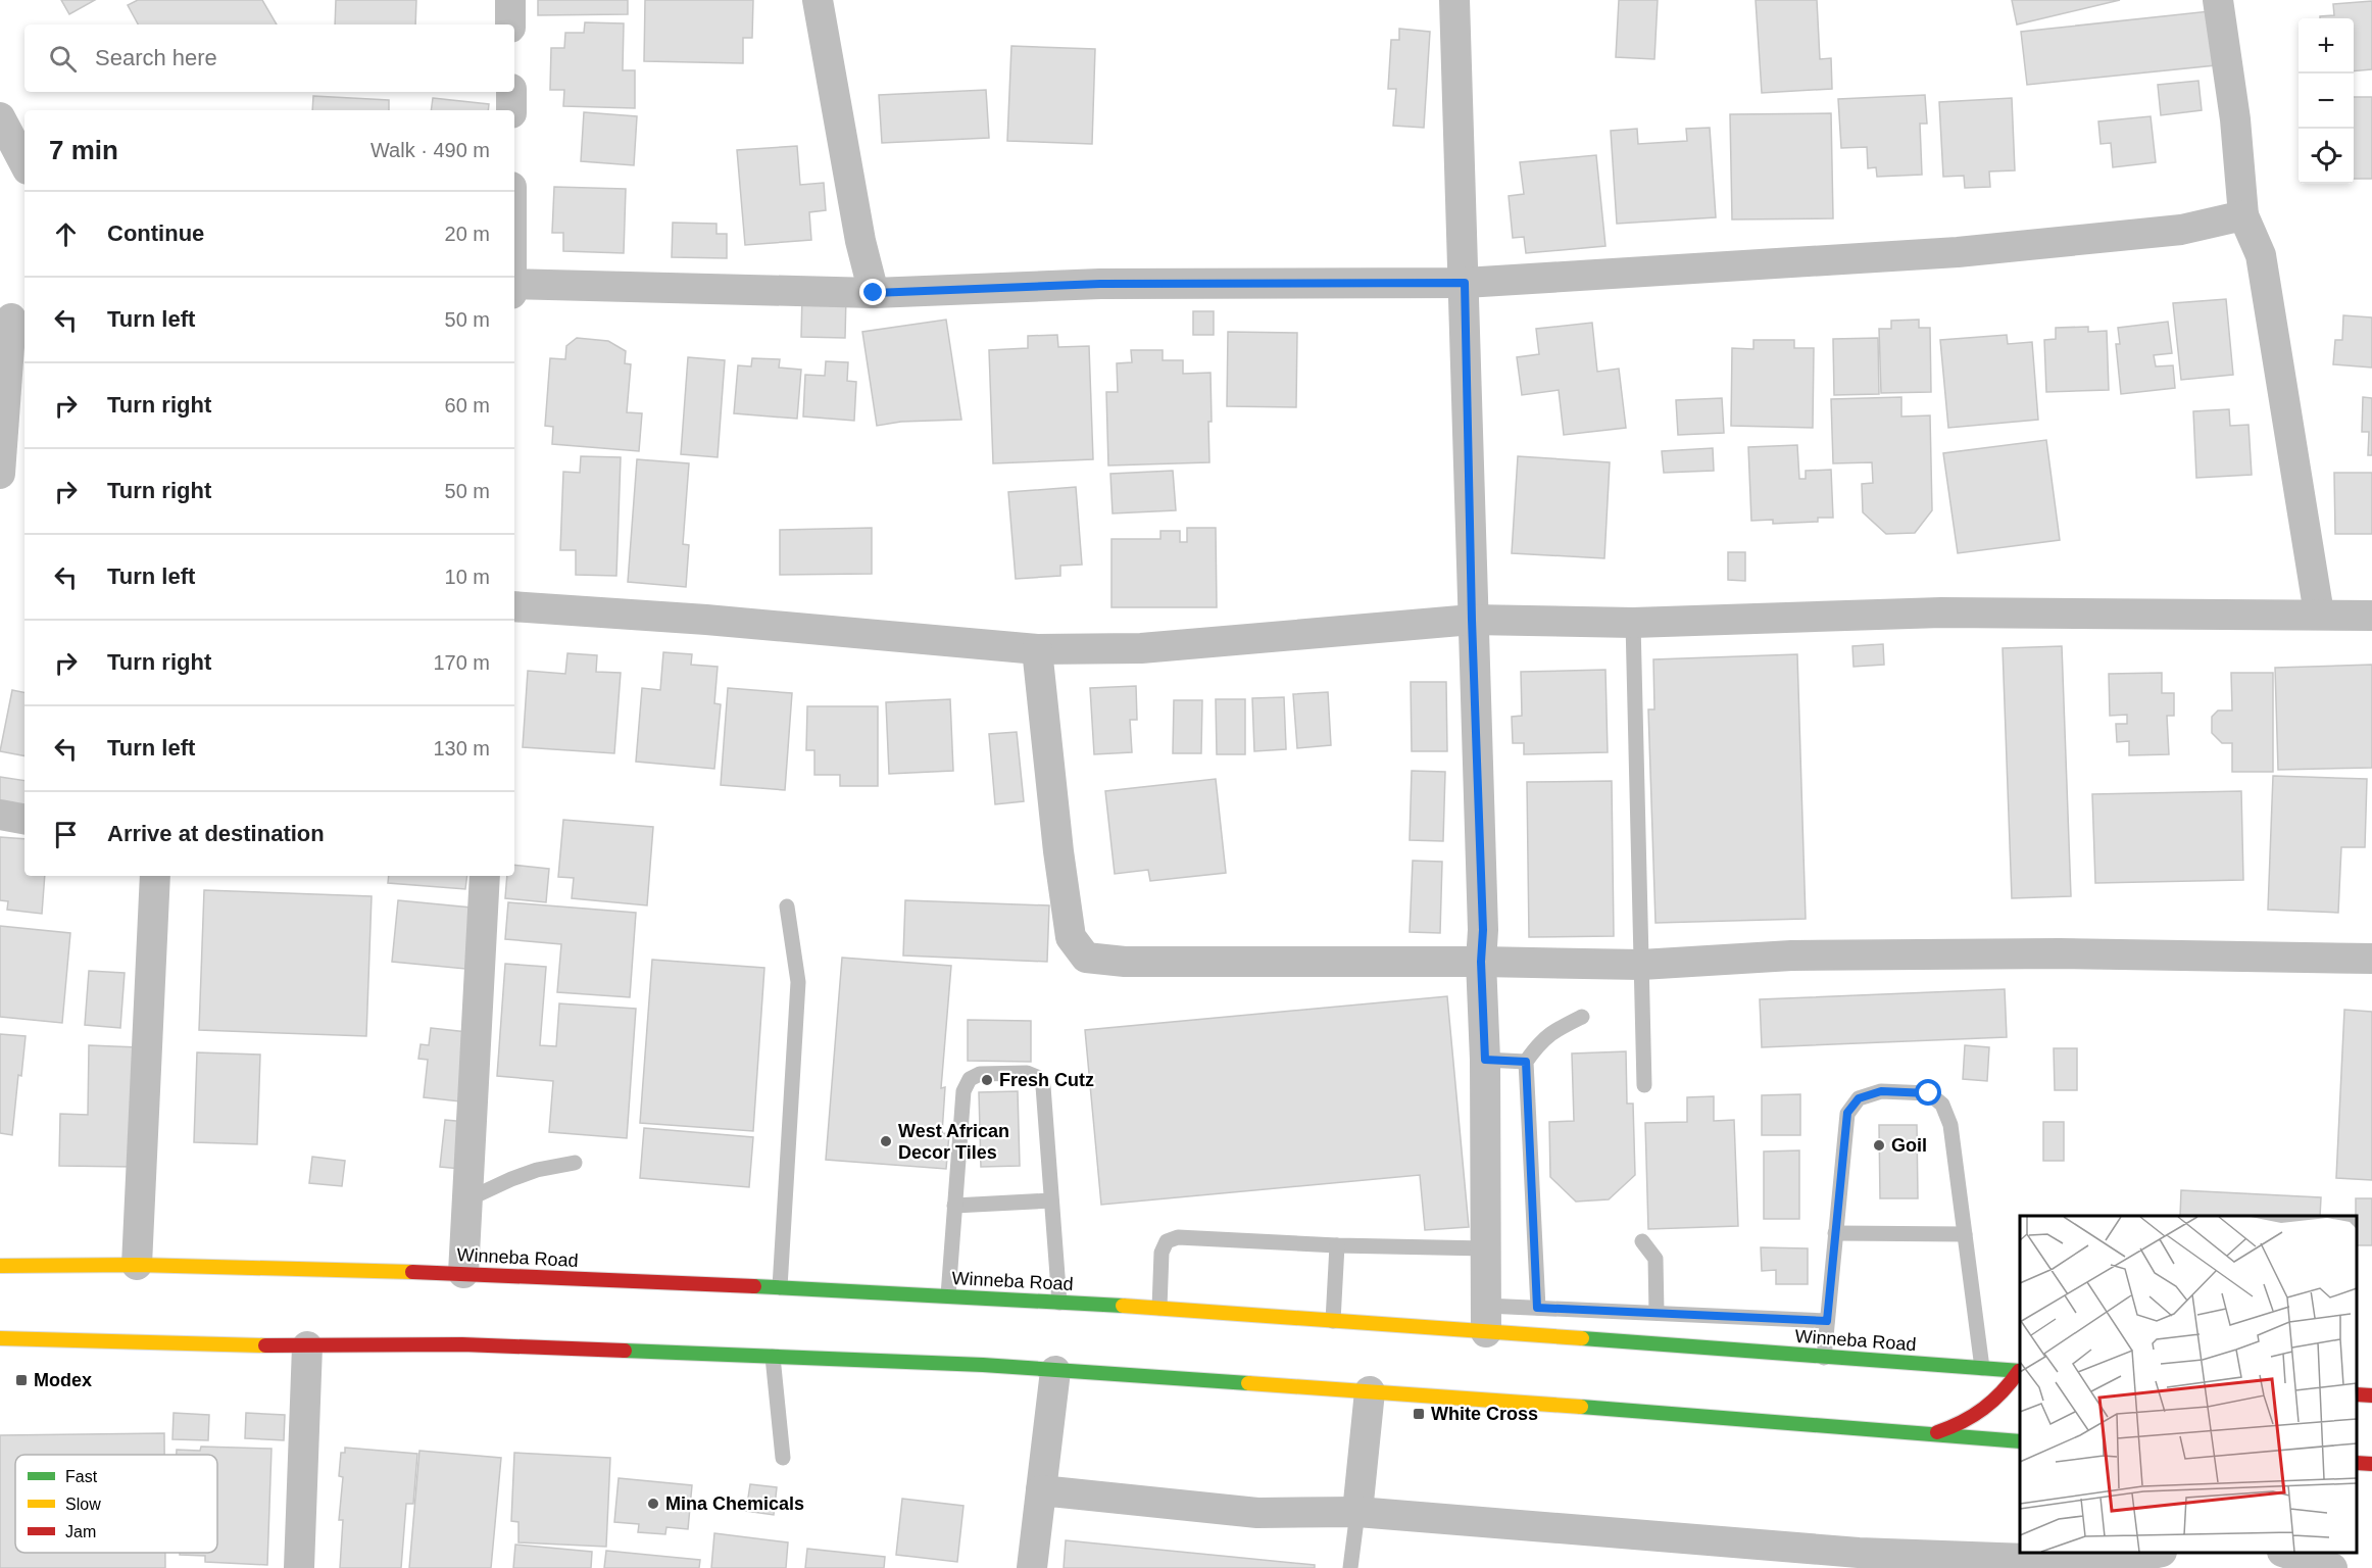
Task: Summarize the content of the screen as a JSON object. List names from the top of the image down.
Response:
{
  "streets": {
    "highway": ["Winneba Road"]
  },
  "places": {
    "other": [
      "Fresh Cutz",
      "West African Decor Tiles",
      "Goil",
      "Mina Chemicals"
    ],
    "transit": ["Modex", "White Cross"]
  },
  "legend": ["Fast", "Slow", "Jam"],
  "page": {
    "map_buttons": ["+", "−"],
    "search": "Search here",
    "heading": ["7 min", "Walk · 490 m"],
    "list": [
      ["Continue", "20 m"],
      ["Turn left", "50 m"],
      ["Turn right", "60 m"],
      ["Turn right", "50 m"],
      ["Turn left", "10 m"],
      ["Turn right", "170 m"],
      ["Turn left", "130 m"],
      "Arrive at destination"
    ]
  }
}
